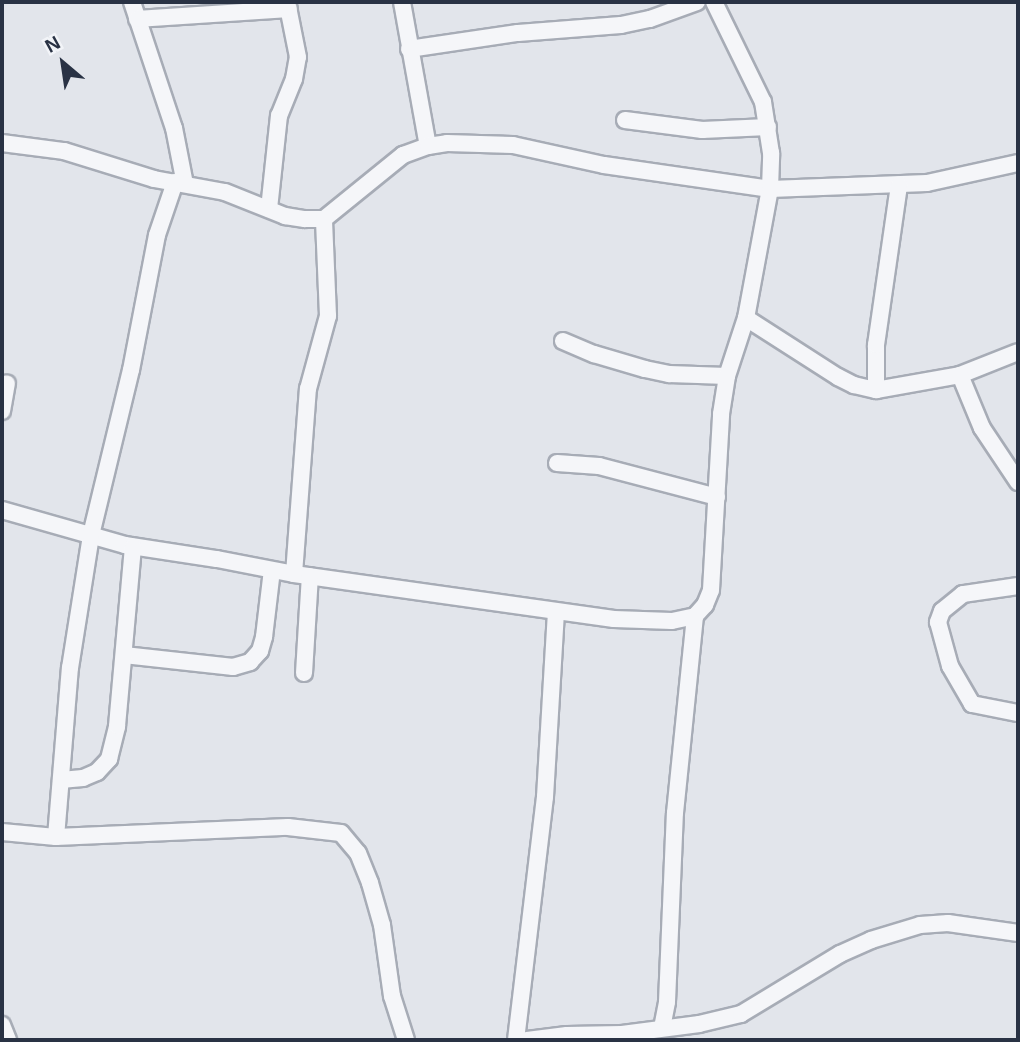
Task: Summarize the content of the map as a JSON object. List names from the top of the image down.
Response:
{
  "north": "top left"
}
